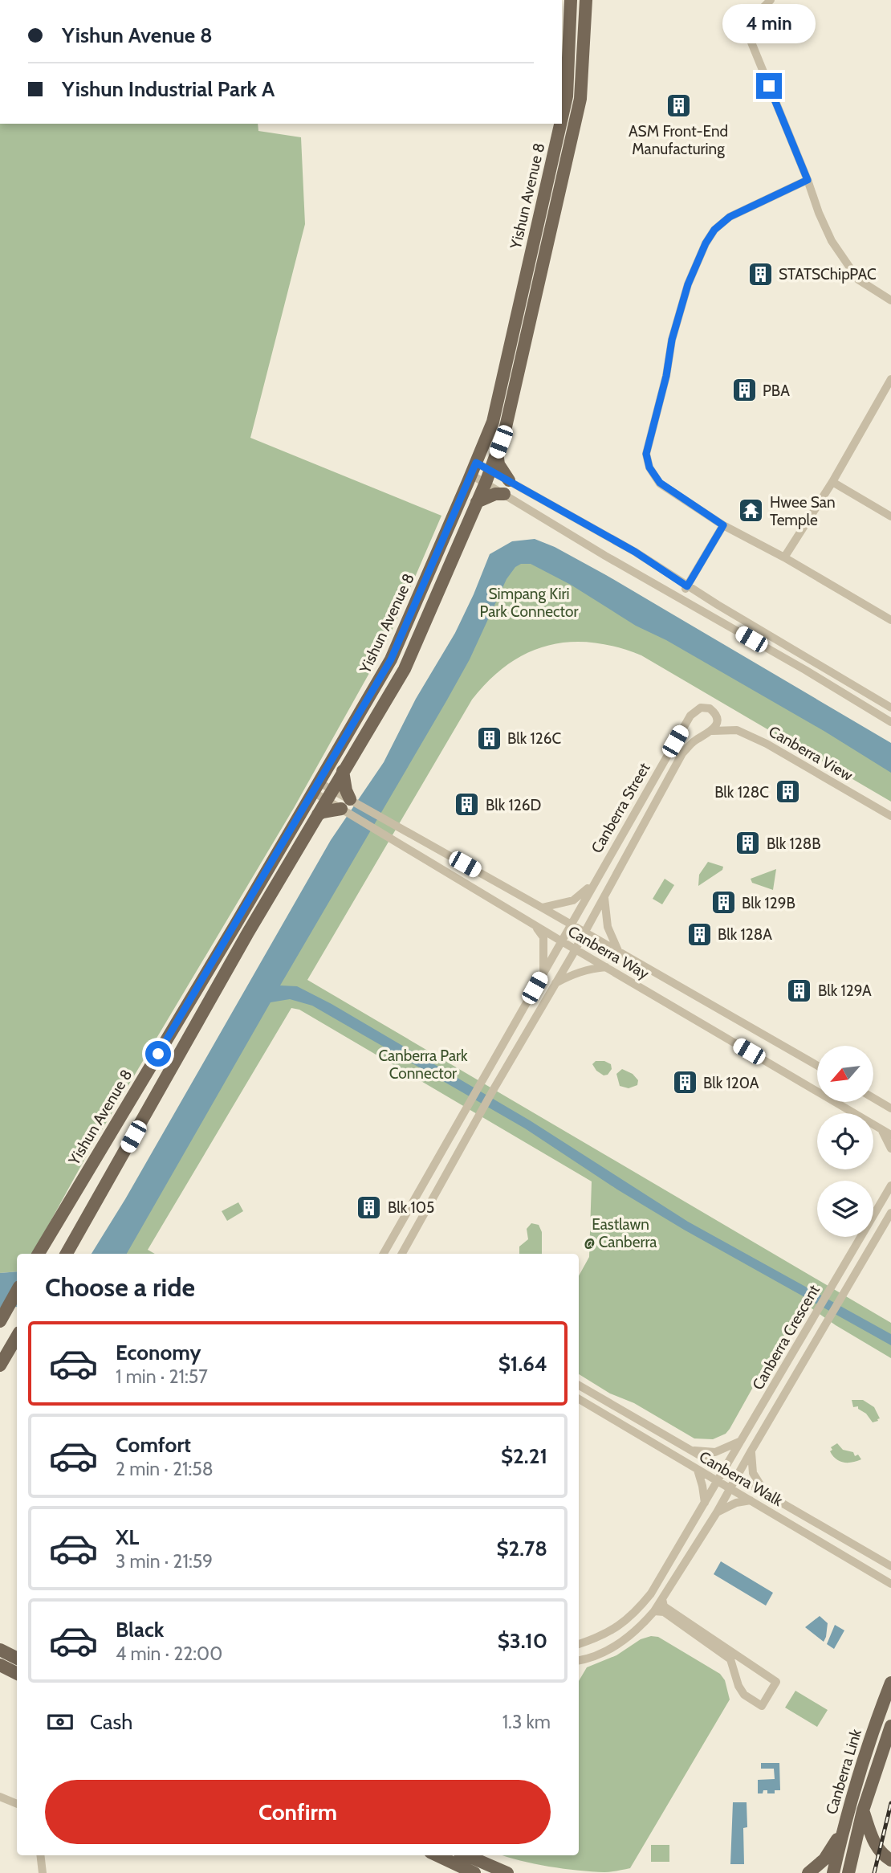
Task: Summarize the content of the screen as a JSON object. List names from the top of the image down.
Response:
{
  "streets": {
    "main road": ["Yishun Avenue 8", "Canberra Link"],
    "street": [
      "Canberra View",
      "Canberra Street",
      "Canberra Way",
      "Canberra Crescent",
      "Canberra Walk"
    ]
  },
  "crossings": [
    ["Yishun Avenue 8", "Canberra Way"],
    ["Canberra View", "Canberra Street"],
    ["Canberra Street", "Canberra Way"],
    ["Canberra Crescent", "Canberra Walk"]
  ],
  "parks": ["Simpang Kiri Park Connector", "Canberra Park Connector", "Eastlawn @ Canberra"],
  "places": {
    "building": [
      "ASM Front-End Manufacturing",
      "STATSChipPAC",
      "PBA",
      "Blk 126C",
      "Blk 128C",
      "Blk 126D",
      "Blk 128B",
      "Blk 129B",
      "Blk 128A",
      "Blk 129A",
      "Blk 120A",
      "Blk 105"
    ],
    "temple": ["Hwee San Temple"]
  },
  "north": "bottom left",
  "page": {
    "banner": ["Yishun Avenue 8", "Yishun Industrial Park A"],
    "bubble": "4 min",
    "heading": "Choose a ride",
    "list": [
      {
        "name": "Economy",
        "note": "1 min · 21:57",
        "value": "$1.64"
      },
      {
        "name": "Comfort",
        "note": "2 min · 21:58",
        "value": "$2.21"
      },
      {
        "name": "XL",
        "note": "3 min · 21:59",
        "value": "$2.78"
      },
      {
        "name": "Black",
        "note": "4 min · 22:00",
        "value": "$3.10"
      }
    ],
    "pay": ["Cash", "1.3 km"],
    "buttons": "Confirm"
  }
}
